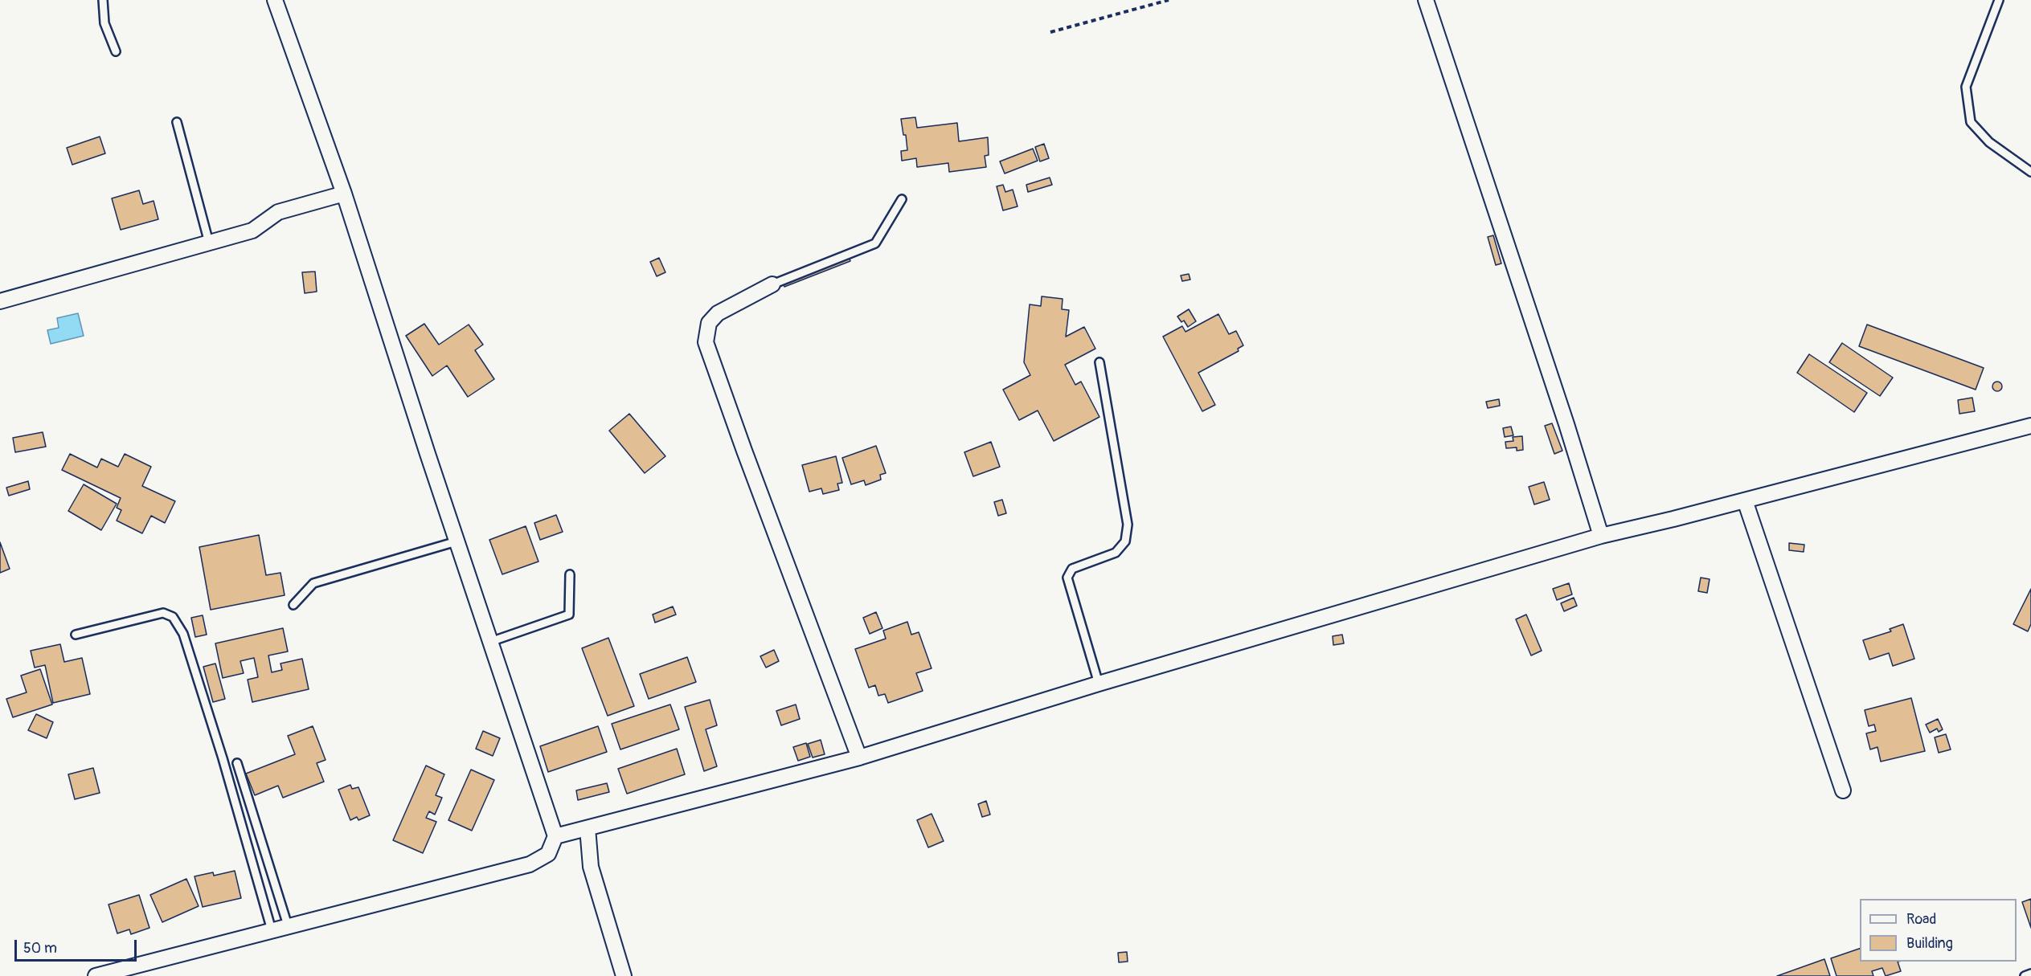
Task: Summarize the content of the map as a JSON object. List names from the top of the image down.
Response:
{
  "legend": ["Road", "Building"],
  "scale_bar": "50 m"
}
